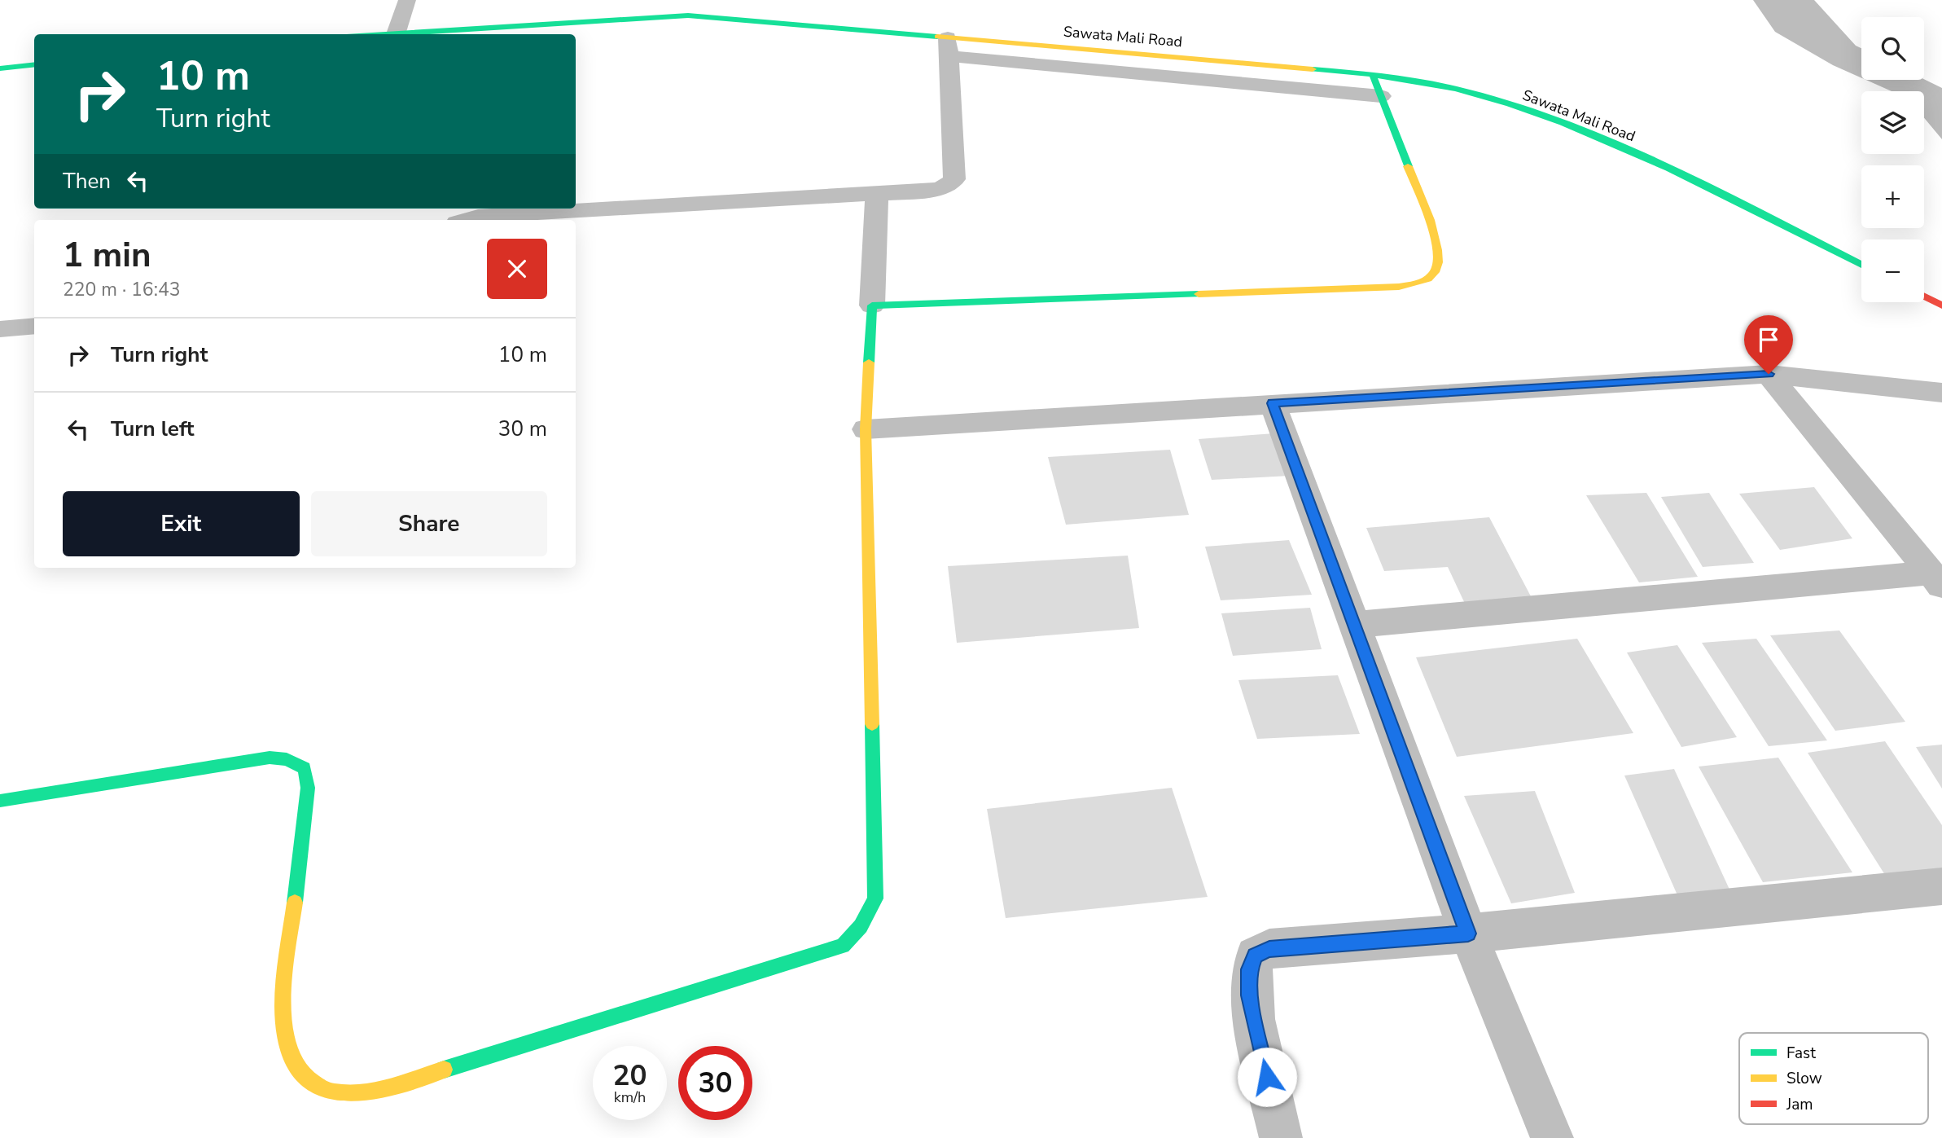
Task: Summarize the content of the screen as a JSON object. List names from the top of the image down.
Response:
{
  "streets": {
    "street": ["Sawata Mali Road"]
  },
  "legend": ["Fast", "Slow", "Jam"],
  "page": {
    "map_buttons": ["+", "−"],
    "turn": ["10 m", "Turn right"],
    "then": "Then",
    "heading": ["1 min", "220 m · 16:43"],
    "list": [
      {
        "name": "Turn right",
        "value": "10 m"
      },
      {
        "name": "Turn left",
        "value": "30 m"
      }
    ],
    "buttons": ["Exit", "Share"],
    "speed": "20 km/h",
    "limit": "30"
  }
}
